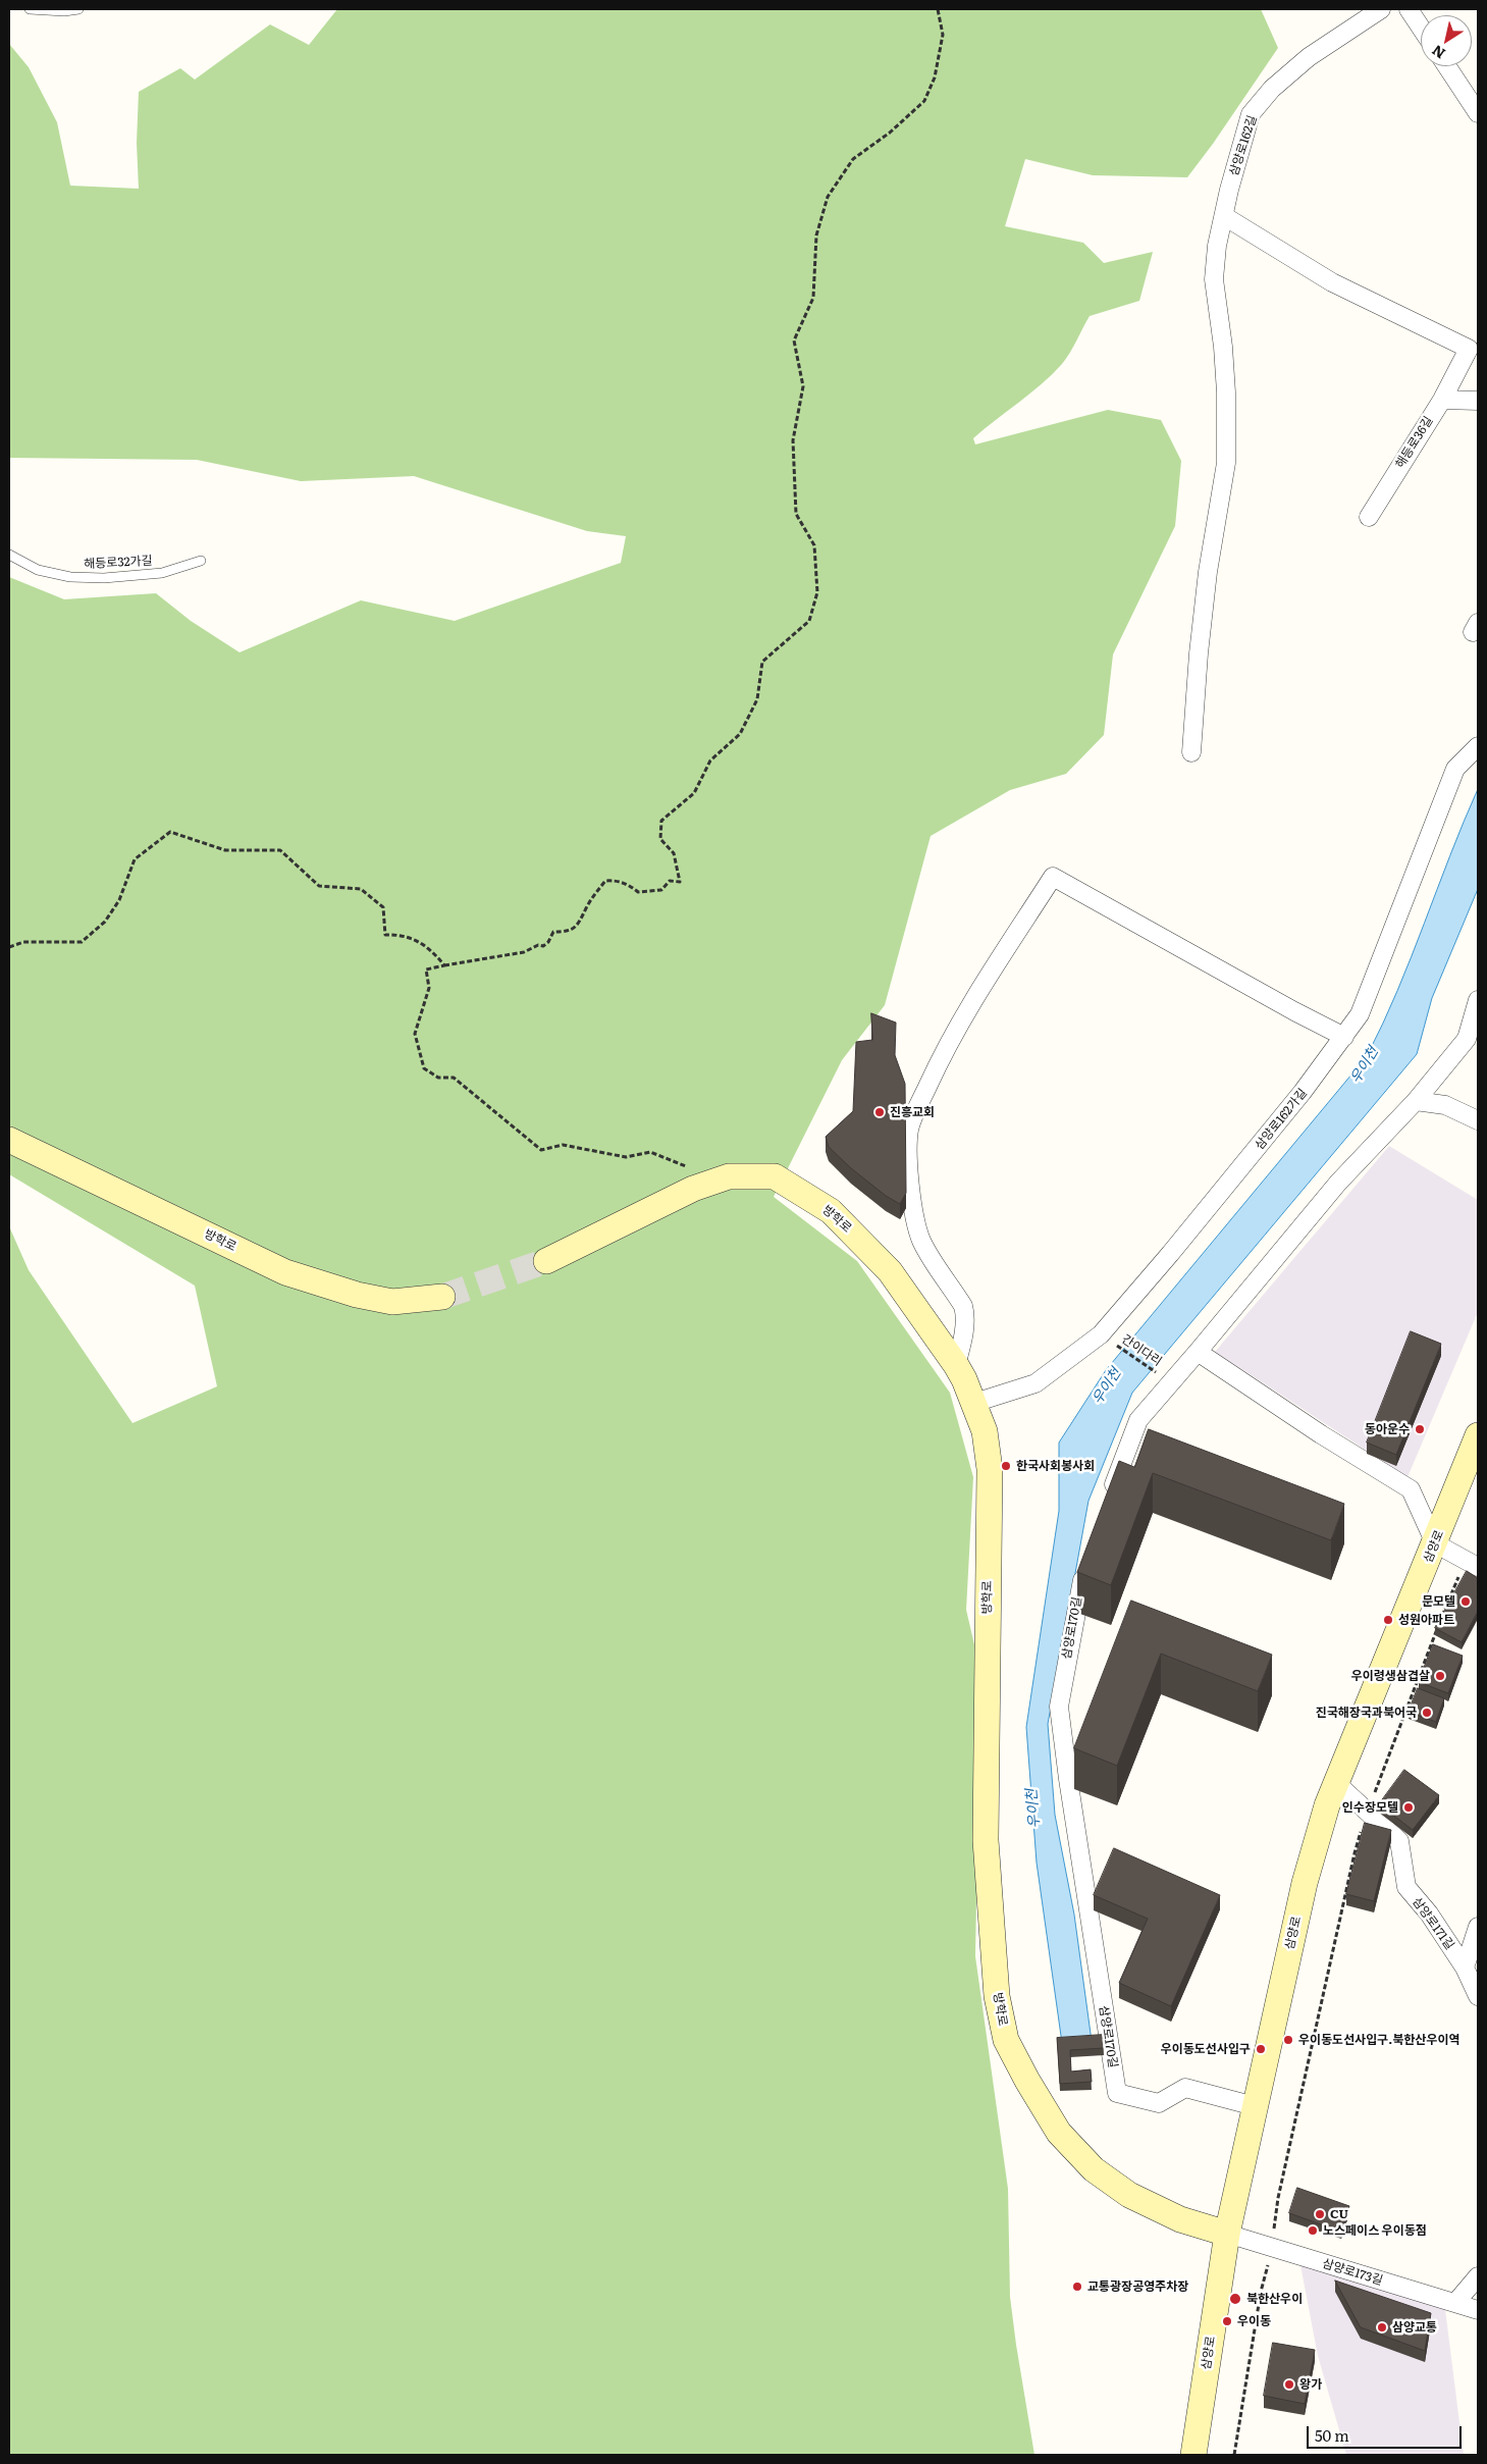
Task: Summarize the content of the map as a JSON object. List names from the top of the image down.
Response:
{
  "streets": {
    "main road": ["방학로", "삼양로"],
    "street": [
      "삼양로162길",
      "해등로36길",
      "삼양로162가길",
      "삼양로170길",
      "삼양로171길",
      "삼양로173길"
    ],
    "lane": ["해등로32가길"],
    "path": ["간이다리"]
  },
  "crossings": [
    ["삼양로162길", "해등로36길"],
    ["삼양로162가길", "방학로"],
    ["삼양로162가길", "간이다리"],
    ["방학로", "삼양로"],
    ["방학로", "삼양로173길"],
    ["삼양로", "삼양로170길"],
    ["삼양로", "삼양로171길"],
    ["삼양로", "삼양로173길"]
  ],
  "water": ["우이천"],
  "places": [
    "진흥교회",
    "동아운수",
    "한국사회봉사회",
    "문모텔",
    "성원아파트",
    "우이령생삼겹살",
    "진국해장국과북어국",
    "인수장모텔",
    "우이동도선사입구.북한산우이역",
    "우이동도선사입구",
    "CU",
    "노스페이스 우이동점",
    "교통광장공영주차장",
    "북한산우이",
    "우이동",
    "삼양교통",
    "왕가"
  ],
  "scale_bar": "50 m",
  "north": "bottom left"
}
